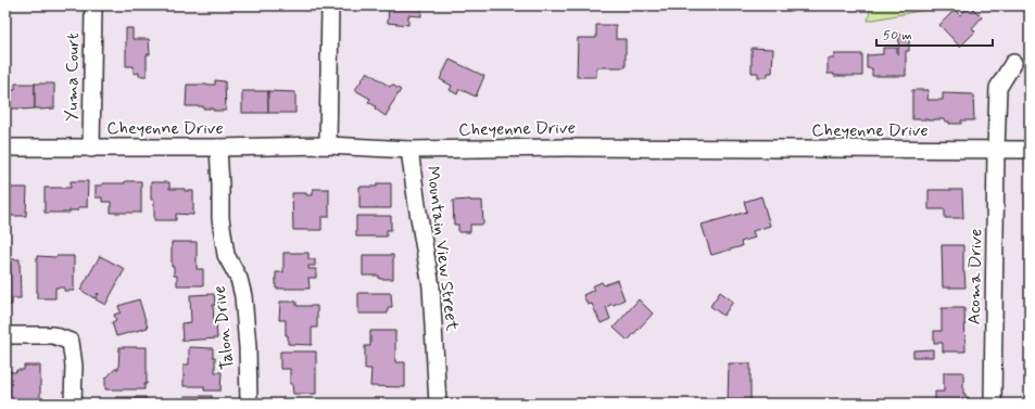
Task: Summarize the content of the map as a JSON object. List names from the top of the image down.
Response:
{
  "streets": {
    "street": [
      "Yuma Court",
      "Cheyenne Drive",
      "Mountain View Street",
      "Acoma Drive",
      "Talon Drive"
    ]
  },
  "crossings": [
    ["Yuma Court", "Cheyenne Drive"],
    ["Cheyenne Drive", "Mountain View Street"],
    ["Cheyenne Drive", "Acoma Drive"],
    ["Cheyenne Drive", "Talon Drive"]
  ],
  "scale_bar": "50 m"
}
